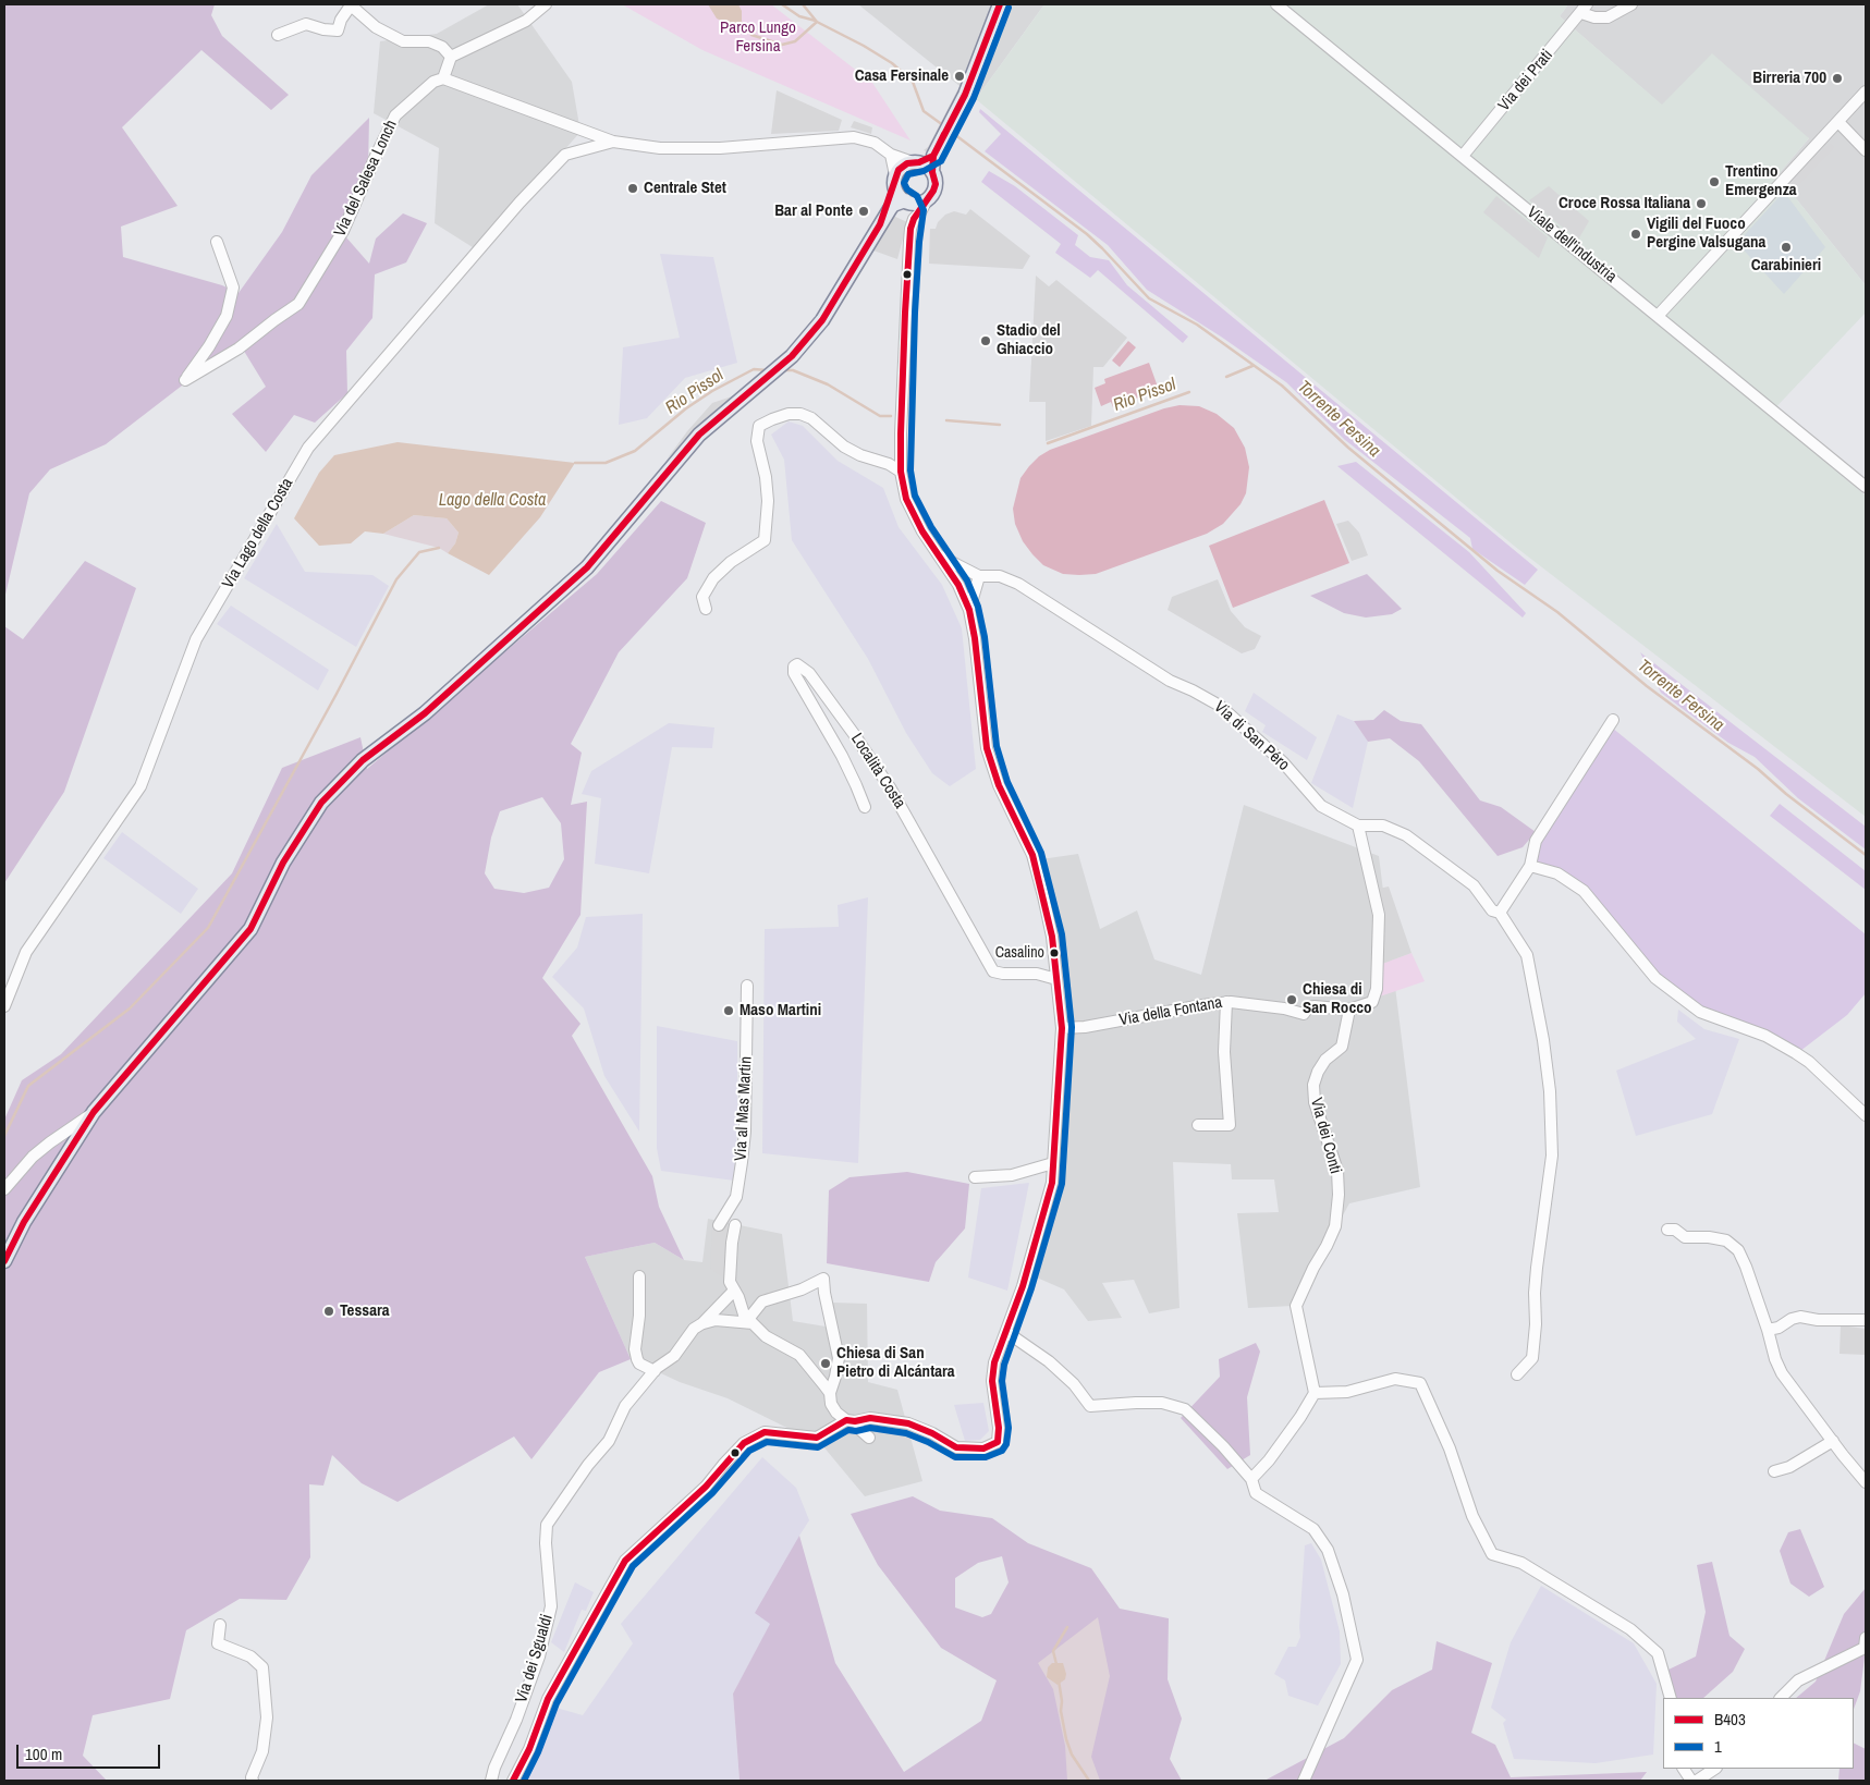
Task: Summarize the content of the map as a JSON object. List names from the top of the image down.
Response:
{
  "streets": {
    "street": [
      "Via dei Prati",
      "Via del Salesa Lonch",
      "Viale dell'industria",
      "Via Lago della Costa",
      "Via di San Péro",
      "Località Costa",
      "Via della Fontana",
      "Via al Mas Martin",
      "Via dei Conti",
      "Via dei Sgualdi"
    ]
  },
  "crossings": [
    ["Via dei Prati", "Viale dell'industria"],
    ["Via di San Péro", "Via della Fontana"],
    ["Via della Fontana", "Via dei Conti"]
  ],
  "water": ["Rio Pissol", "Torrente Fersina", "Lago della Costa"],
  "parks": ["Parco Lungo Fersina"],
  "places": [
    "Casa Fersinale",
    "Birreria 700",
    "Trentino Emergenza",
    "Centrale Stet",
    "Croce Rossa Italiana",
    "Bar al Ponte",
    "Vigili del Fuoco Pergine Valsugana",
    "Carabinieri",
    "Stadio del Ghiaccio",
    "Casalino",
    "Chiesa di San Rocco",
    "Maso Martini",
    "Tessara",
    "Chiesa di San Pietro di Alcántara"
  ],
  "lines": ["transit line B403", "transit line 1"],
  "legend": ["B403", "1"],
  "scale_bar": "100 m"
}
